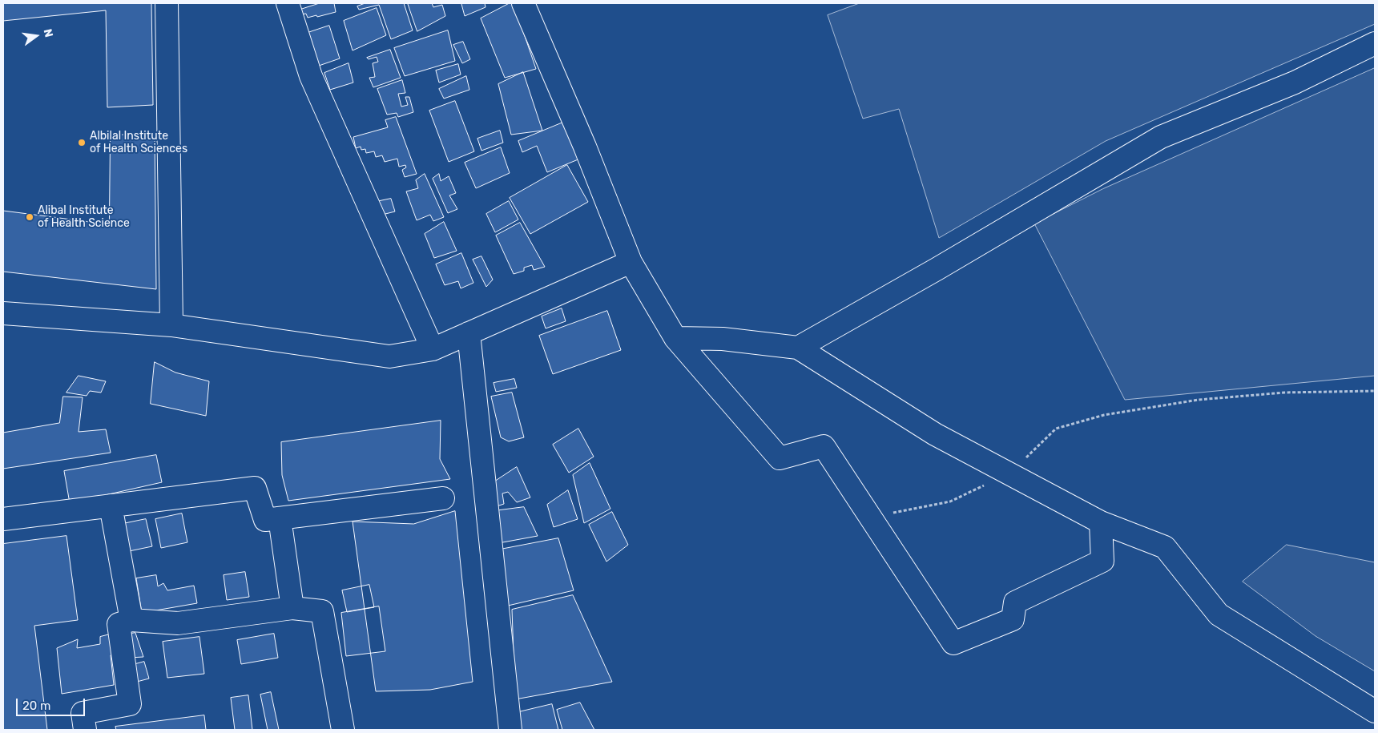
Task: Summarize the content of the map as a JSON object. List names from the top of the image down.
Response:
{
  "places": ["Albilal Institute of Health Sciences", "Alibal Institute of Health Science"],
  "scale_bar": "20 m",
  "north": "right"
}
